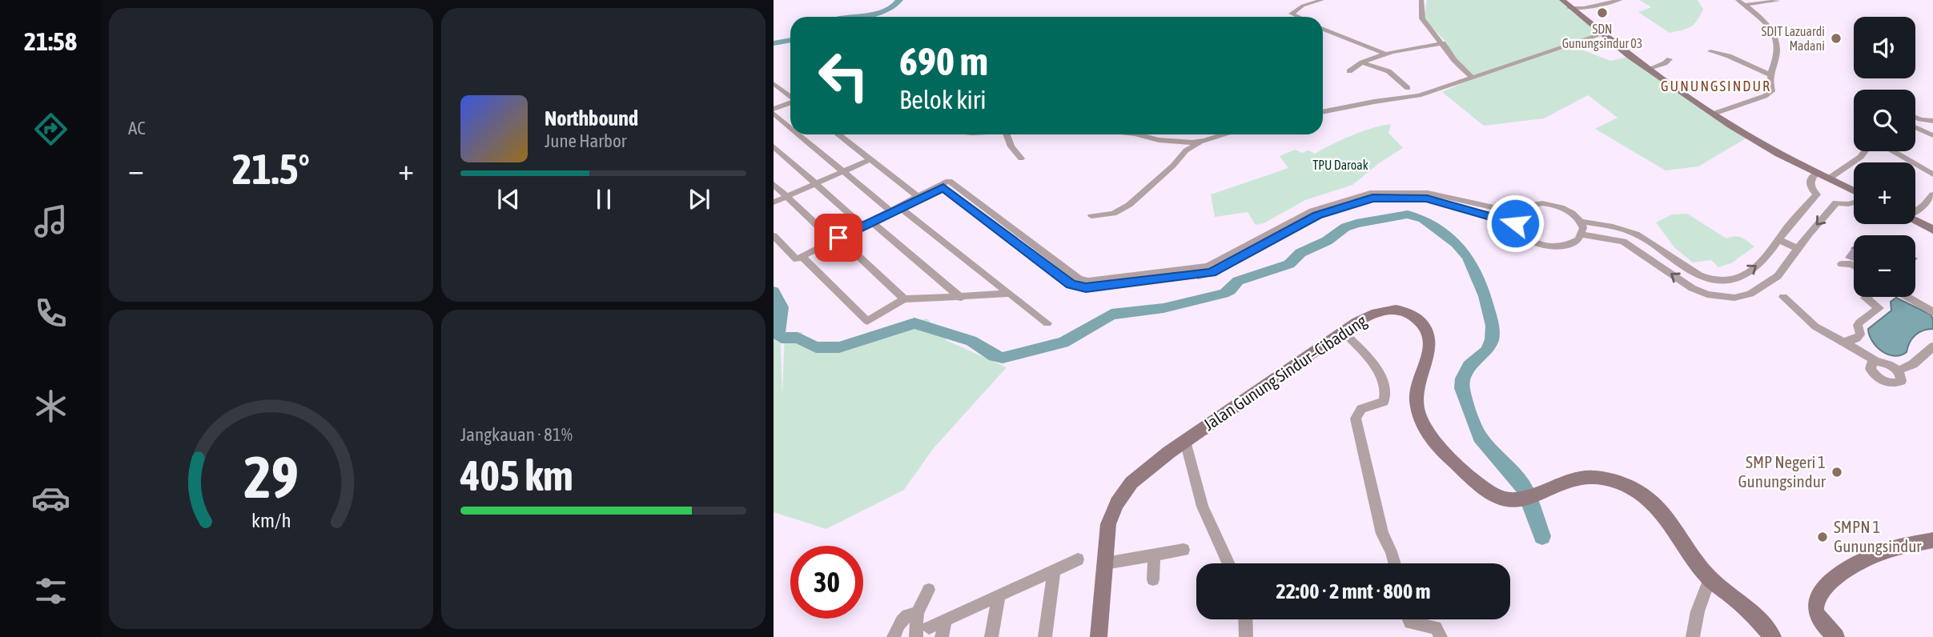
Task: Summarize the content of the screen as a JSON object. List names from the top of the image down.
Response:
{
  "streets": {
    "street": ["Jalan Gunung Sindur–Cibadung"]
  },
  "districts": ["GUNUNGSINDUR"],
  "parks": ["TPU Daroak"],
  "places": [
    "SDN Gunungsindur 03",
    "SDIT Lazuardi Madani",
    "SMP Negeri 1 Gunungsindur",
    "SMPN 1 Gunungsindur"
  ],
  "page": {
    "tabs": "21:58",
    "tile": [
      "AC",
      ["Jangkauan · 81%", "405 km"]
    ],
    "map_buttons": ["+", "−"],
    "turn": ["690 m", "Belok kiri"],
    "song": ["Northbound", "June Harbor"],
    "heat": ["−", "21.5°", "+"],
    "limit": "30",
    "trip": "22:00 · 2 mnt · 800 m",
    "gauge": ["29", "km/h"]
  }
}
